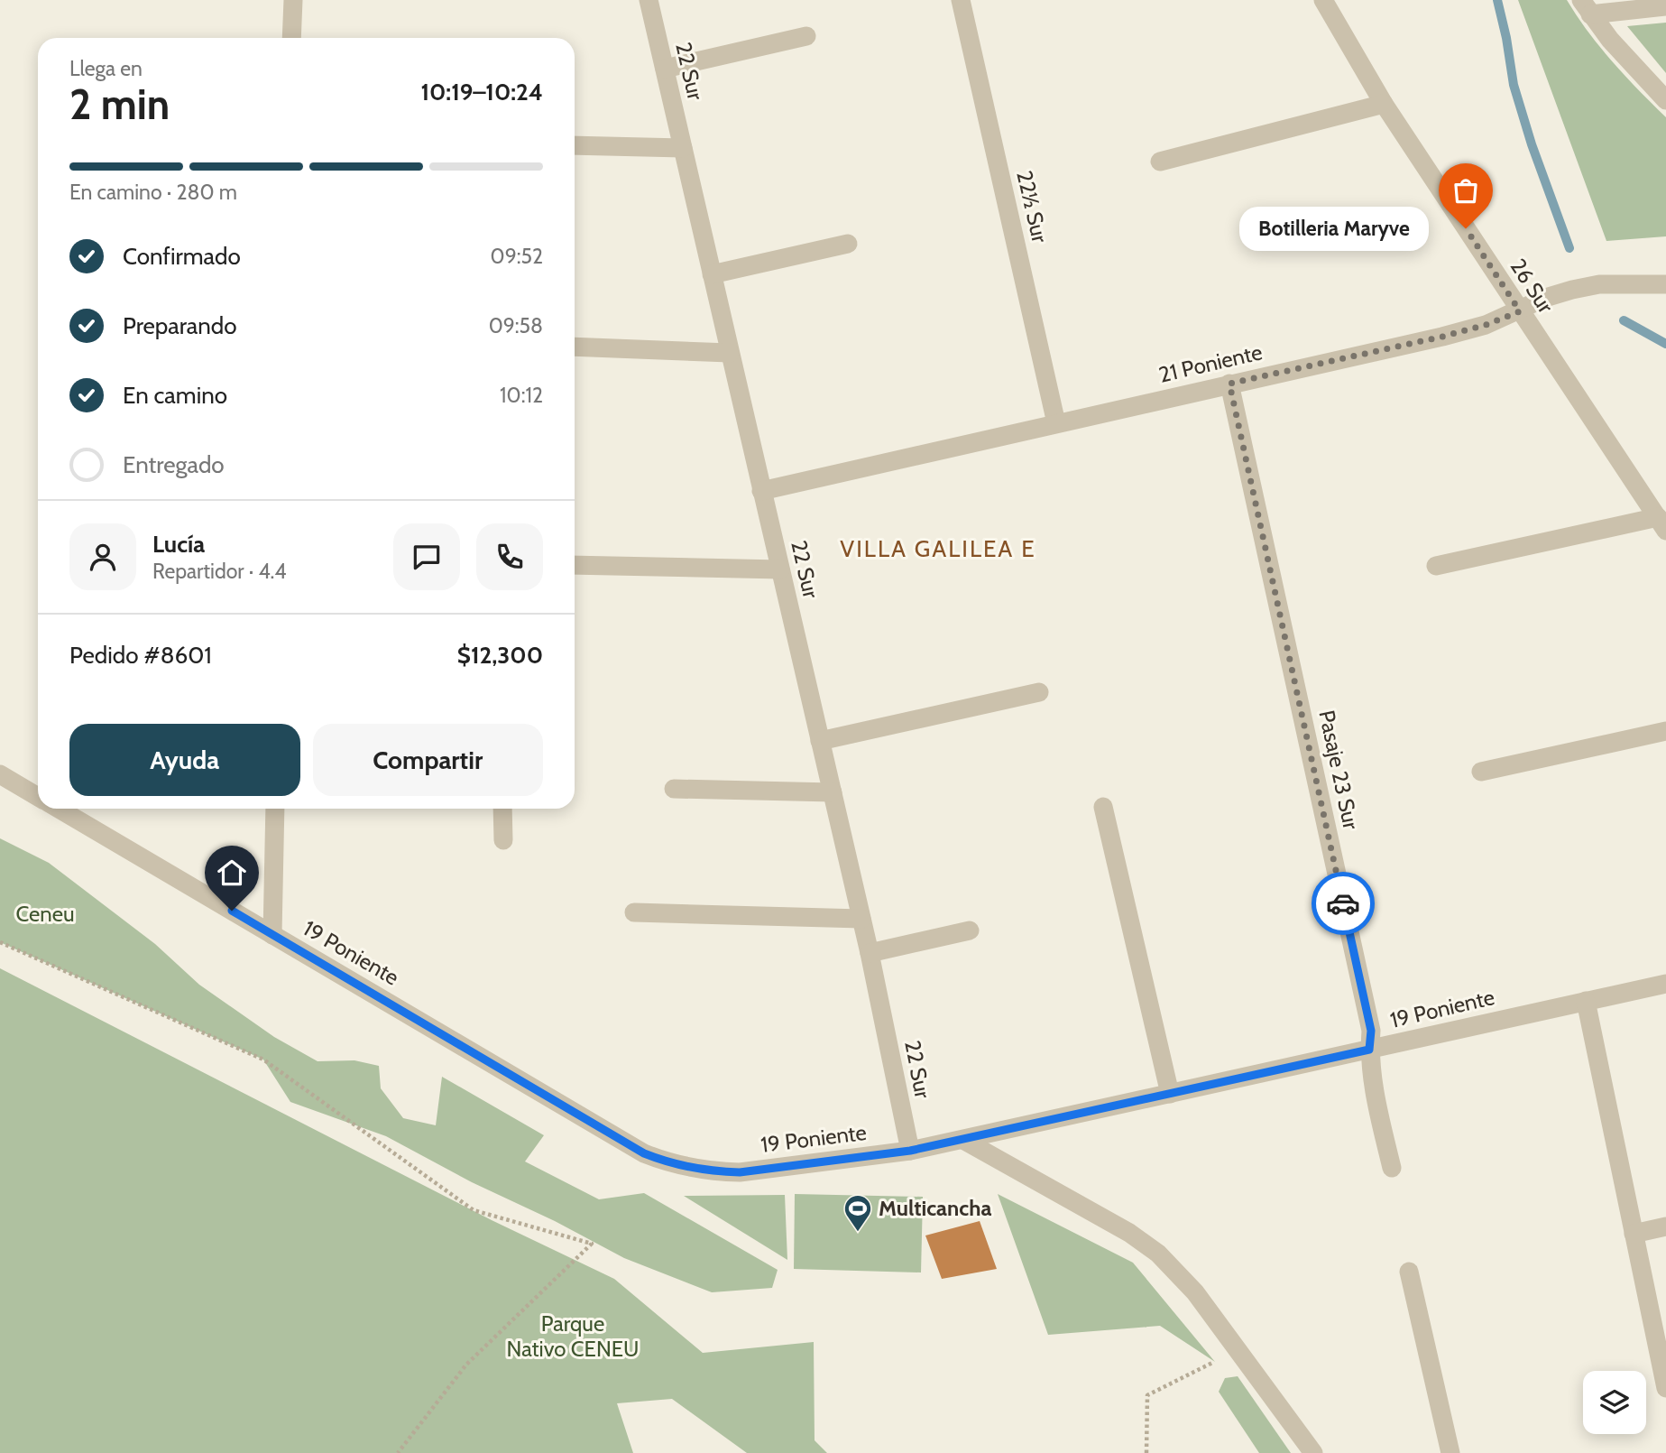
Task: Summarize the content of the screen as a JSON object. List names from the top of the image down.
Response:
{
  "streets": {
    "street": [
      "22 Sur",
      "22½ Sur",
      "26 Sur",
      "21 Poniente",
      "Pasaje 23 Sur",
      "19 Poniente"
    ]
  },
  "crossings": [
    ["22 Sur", "21 Poniente"],
    ["22 Sur", "19 Poniente"],
    ["22½ Sur", "21 Poniente"],
    ["26 Sur", "21 Poniente"],
    ["21 Poniente", "Pasaje 23 Sur"],
    ["Pasaje 23 Sur", "19 Poniente"]
  ],
  "districts": ["VILLA GALILEA E"],
  "parks": ["Ceneu", "Parque Nativo CENEU"],
  "places": {
    "other": ["Botilleria Maryve"],
    "sports": ["Multicancha"]
  },
  "page": {
    "heading": ["2 min", "Llega en", "10:19–10:24"],
    "panel": [
      "Lucía",
      "Repartidor · 4.4",
      "Pedido #8601",
      "$12,300"
    ],
    "bar": "En camino · 280 m",
    "bubble": "Botilleria Maryve",
    "list": [
      ["Confirmado", "09:52"],
      ["Preparando", "09:58"],
      ["En camino", "10:12"],
      "Entregado"
    ],
    "buttons": ["Ayuda", "Compartir"]
  }
}
